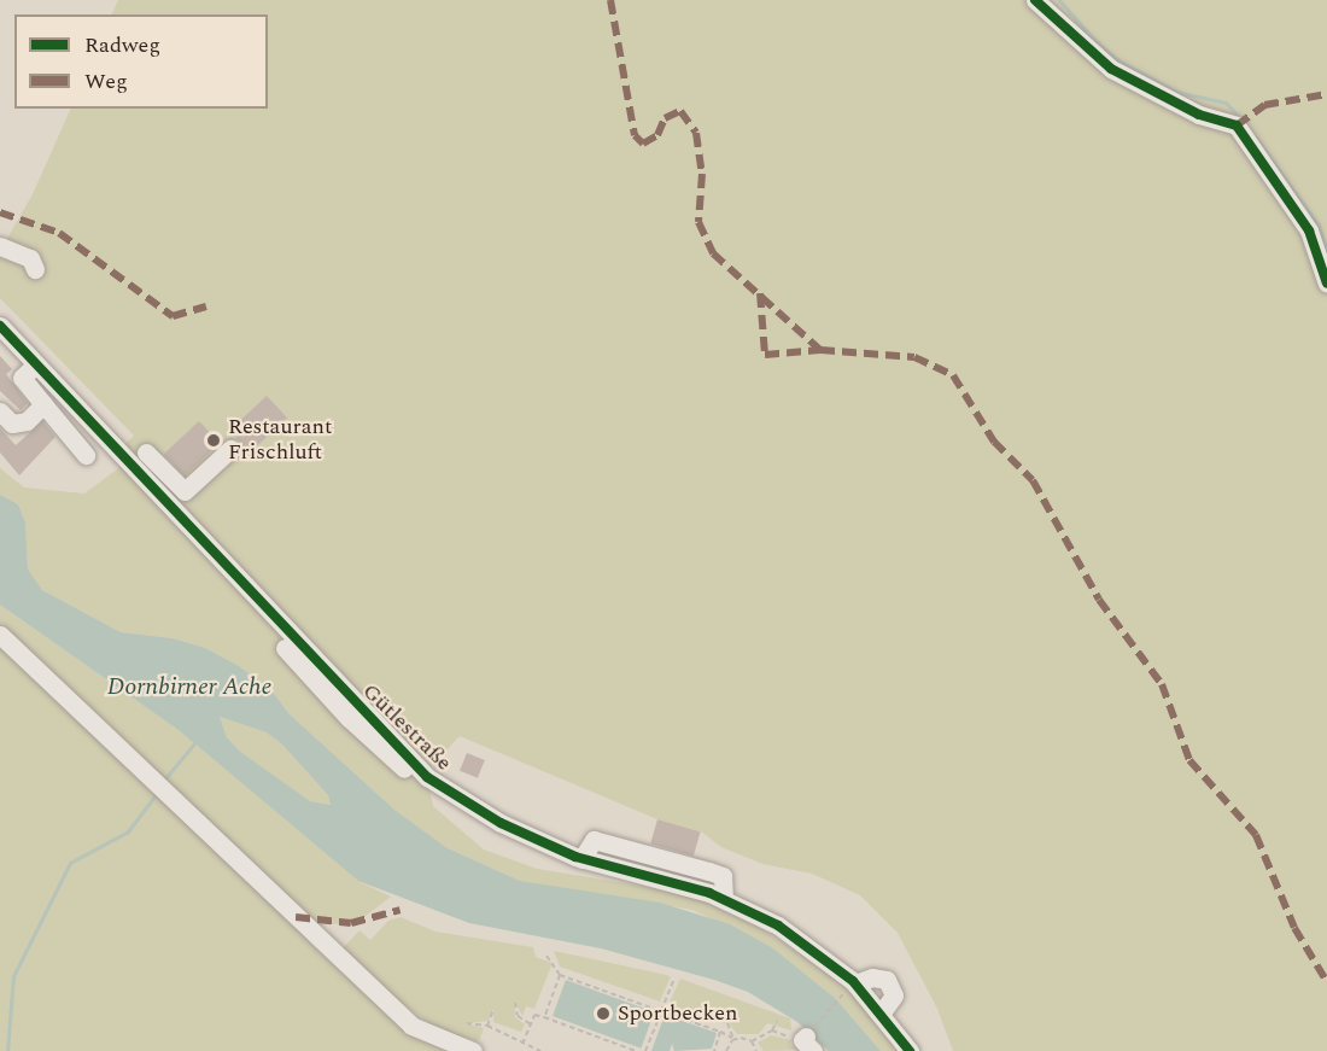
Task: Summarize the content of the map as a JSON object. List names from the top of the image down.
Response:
{
  "streets": {
    "street": ["Gütlestraße"]
  },
  "water": ["Dornbirner Ache"],
  "places": ["Restaurant Frischluft", "Sportbecken"],
  "legend": ["Radweg", "Weg"]
}
